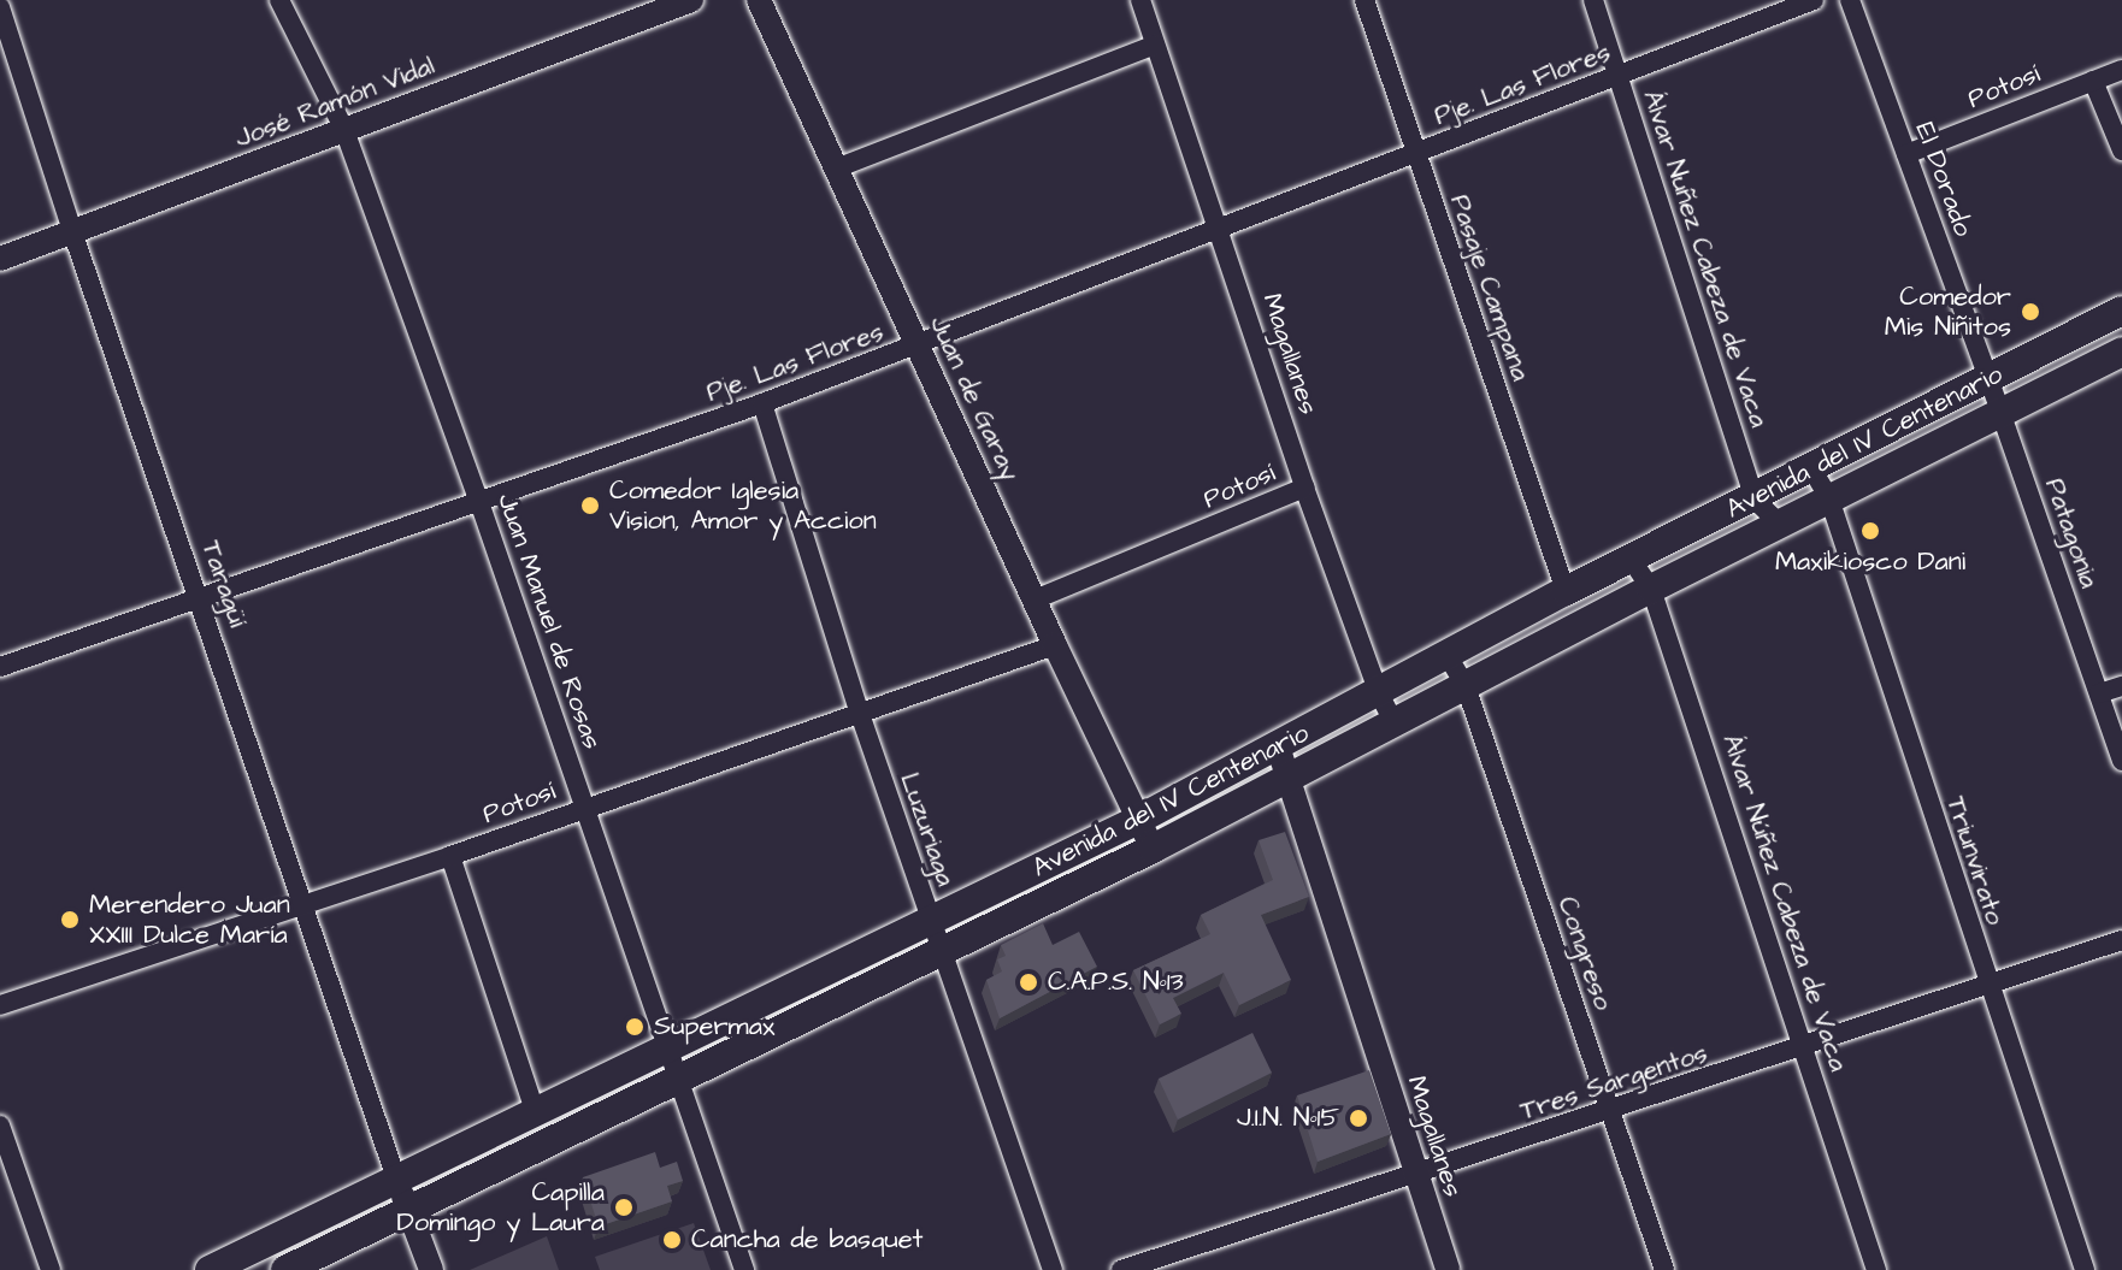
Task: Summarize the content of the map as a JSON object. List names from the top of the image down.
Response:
{
  "streets": {
    "main road": ["Avenida del IV Centenario"],
    "street": [
      "Pje. Las Flores",
      "Potosí",
      "José Ramón Vidal",
      "El Dorado",
      "Álvar Nuñez Cabeza de Vaca",
      "Pasaje Campana",
      "Magallanes",
      "Juan de Garay",
      "Patagonia",
      "Taragüí",
      "Juan Manuel de Rosas",
      "Luzuriaga",
      "Triunvirato",
      "Álvar Núñez Cabeza de Vaca",
      "Congreso",
      "Tres Sargentos"
    ]
  },
  "crossings": [
    ["Pje. Las Flores", "Álvar Nuñez Cabeza de Vaca"],
    ["Pje. Las Flores", "Pasaje Campana"],
    ["Pje. Las Flores", "Magallanes"],
    ["Pje. Las Flores", "Juan de Garay"],
    ["Pje. Las Flores", "Taragüí"],
    ["Pje. Las Flores", "Juan Manuel de Rosas"],
    ["Pje. Las Flores", "Luzuriaga"],
    ["Potosí", "El Dorado"],
    ["Potosí", "Magallanes"],
    ["Potosí", "Juan de Garay"],
    ["Potosí", "Taragüí"],
    ["Potosí", "Juan Manuel de Rosas"],
    ["Potosí", "Luzuriaga"],
    ["José Ramón Vidal", "Taragüí"],
    ["José Ramón Vidal", "Juan Manuel de Rosas"],
    ["El Dorado", "Avenida del IV Centenario"],
    ["El Dorado", "Patagonia"],
    ["Álvar Nuñez Cabeza de Vaca", "Avenida del IV Centenario"],
    ["Pasaje Campana", "Avenida del IV Centenario"],
    ["Magallanes", "Avenida del IV Centenario"],
    ["Magallanes", "Tres Sargentos"],
    ["Juan de Garay", "Avenida del IV Centenario"],
    ["Avenida del IV Centenario", "Patagonia"],
    ["Avenida del IV Centenario", "Taragüí"],
    ["Avenida del IV Centenario", "Juan Manuel de Rosas"],
    ["Avenida del IV Centenario", "Luzuriaga"],
    ["Avenida del IV Centenario", "Triunvirato"],
    ["Avenida del IV Centenario", "Álvar Núñez Cabeza de Vaca"],
    ["Avenida del IV Centenario", "Congreso"],
    ["Triunvirato", "Tres Sargentos"],
    ["Álvar Núñez Cabeza de Vaca", "Tres Sargentos"],
    ["Congreso", "Tres Sargentos"]
  ],
  "places": [
    "Comedor Mis Niñitos",
    "Comedor Iglesia Vision, Amor y Accion",
    "Maxikiosco Dani",
    "Merendero Juan XXIII Dulce María",
    "C.A.P.S. Nº13",
    "Supermax",
    "J.I.N. Nº15",
    "Capilla Domingo y Laura",
    "Cancha de basquet"
  ]
}
